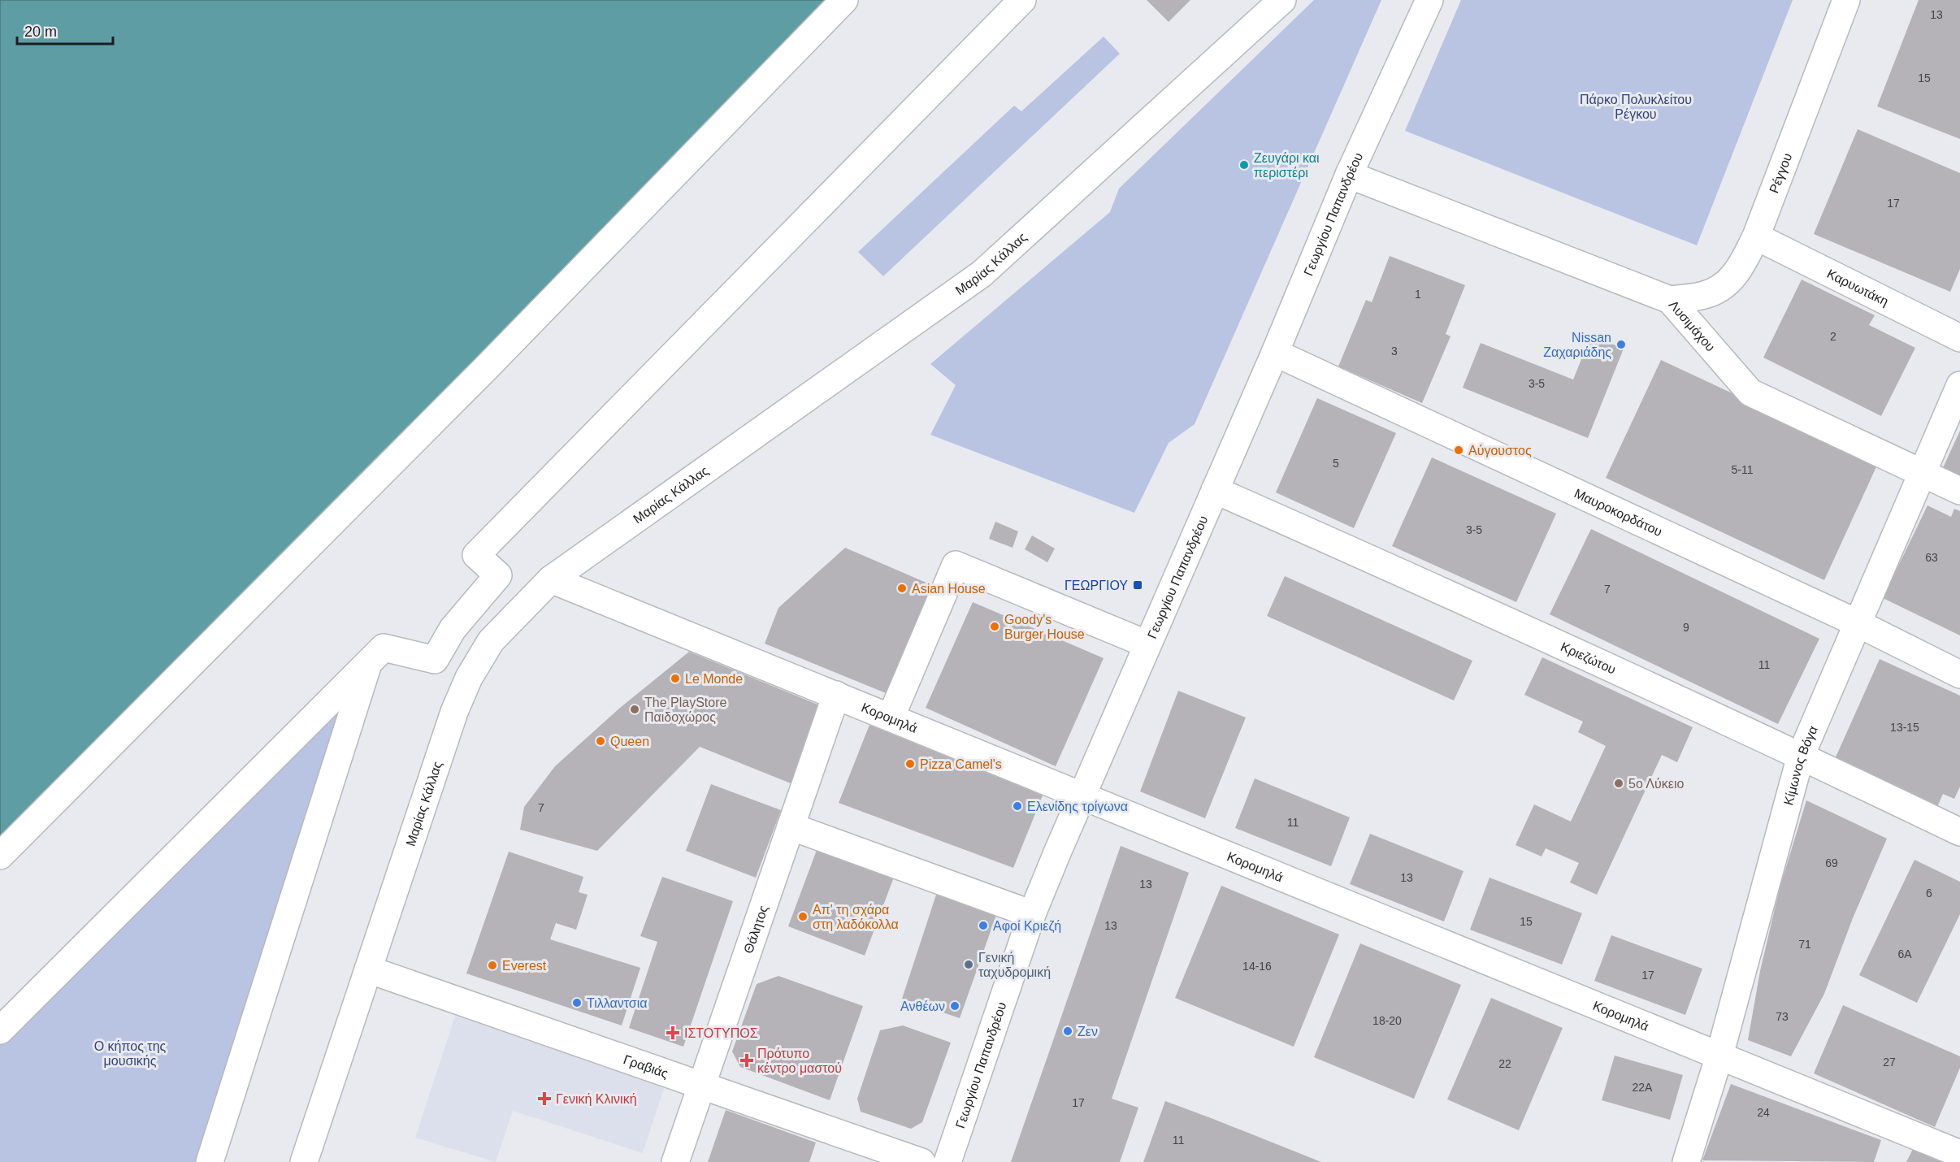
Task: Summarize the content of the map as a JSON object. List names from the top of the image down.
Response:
{
  "streets": {
    "street": [
      "Ρέγγου",
      "Γεωργίου Παπανδρέου",
      "Μαρίας Κάλλας",
      "Καρυωτάκη",
      "Λυσιμάχου",
      "Μαυροκορδάτου",
      "Κριεζώτου",
      "Κορομηλά",
      "Κίμωνος Βόγα",
      "Θάλητος",
      "Γραβιάς"
    ]
  },
  "crossings": [
    ["Ρέγγου", "Καρυωτάκη"],
    ["Ρέγγου", "Λυσιμάχου"],
    ["Γεωργίου Παπανδρέου", "Λυσιμάχου"],
    ["Γεωργίου Παπανδρέου", "Μαυροκορδάτου"],
    ["Γεωργίου Παπανδρέου", "Κριεζώτου"],
    ["Γεωργίου Παπανδρέου", "Κορομηλά"],
    ["Μαρίας Κάλλας", "Κορομηλά"],
    ["Μαρίας Κάλλας", "Γραβιάς"],
    ["Λυσιμάχου", "Κίμωνος Βόγα"],
    ["Μαυροκορδάτου", "Κίμωνος Βόγα"],
    ["Κριεζώτου", "Κίμωνος Βόγα"],
    ["Κορομηλά", "Κίμωνος Βόγα"],
    ["Κορομηλά", "Θάλητος"],
    ["Θάλητος", "Γραβιάς"]
  ],
  "parks": ["Πάρκο Πολυκλείτου Ρέγκου", "Ο κήπος της μουσικής"],
  "places": {
    "other": [
      "Ζευγάρι και περιστέρι",
      "Nissan Ζαχαριάδης",
      "Αύγουστος",
      "Asian House",
      "Goody's Burger House",
      "Le Monde",
      "The PlayStore Παιδοχώρος",
      "Queen",
      "Pizza Camel's",
      "5ο Λύκειο",
      "Ελενίδης τρίγωνα",
      "Απ' τη σχάρα στη λαδόκολλα",
      "Αφοί Κριεζή",
      "Γενική ταχυδρομική",
      "Everest",
      "Τιλλαντσια",
      "Ανθέων",
      "Ζεν"
    ],
    "transit": ["ΓΕΩΡΓΙΟΥ"],
    "health": ["ΙΣΤΟΤΥΠΟΣ", "Πρότυπο κέντρο μαστού", "Γενική Κλινική"]
  },
  "house_numbers": [
    "13",
    "15",
    "17",
    "1",
    "2",
    "3",
    "3-5",
    "5",
    "5-11",
    "3-5",
    "63",
    "7",
    "9",
    "11",
    "13-15",
    "7",
    "11",
    "69",
    "13",
    "13",
    "6",
    "15",
    "13",
    "71",
    "6A",
    "14-16",
    "17",
    "73",
    "18-20",
    "27",
    "22",
    "22A",
    "17",
    "24",
    "11"
  ],
  "scale_bar": "20 m"
}
